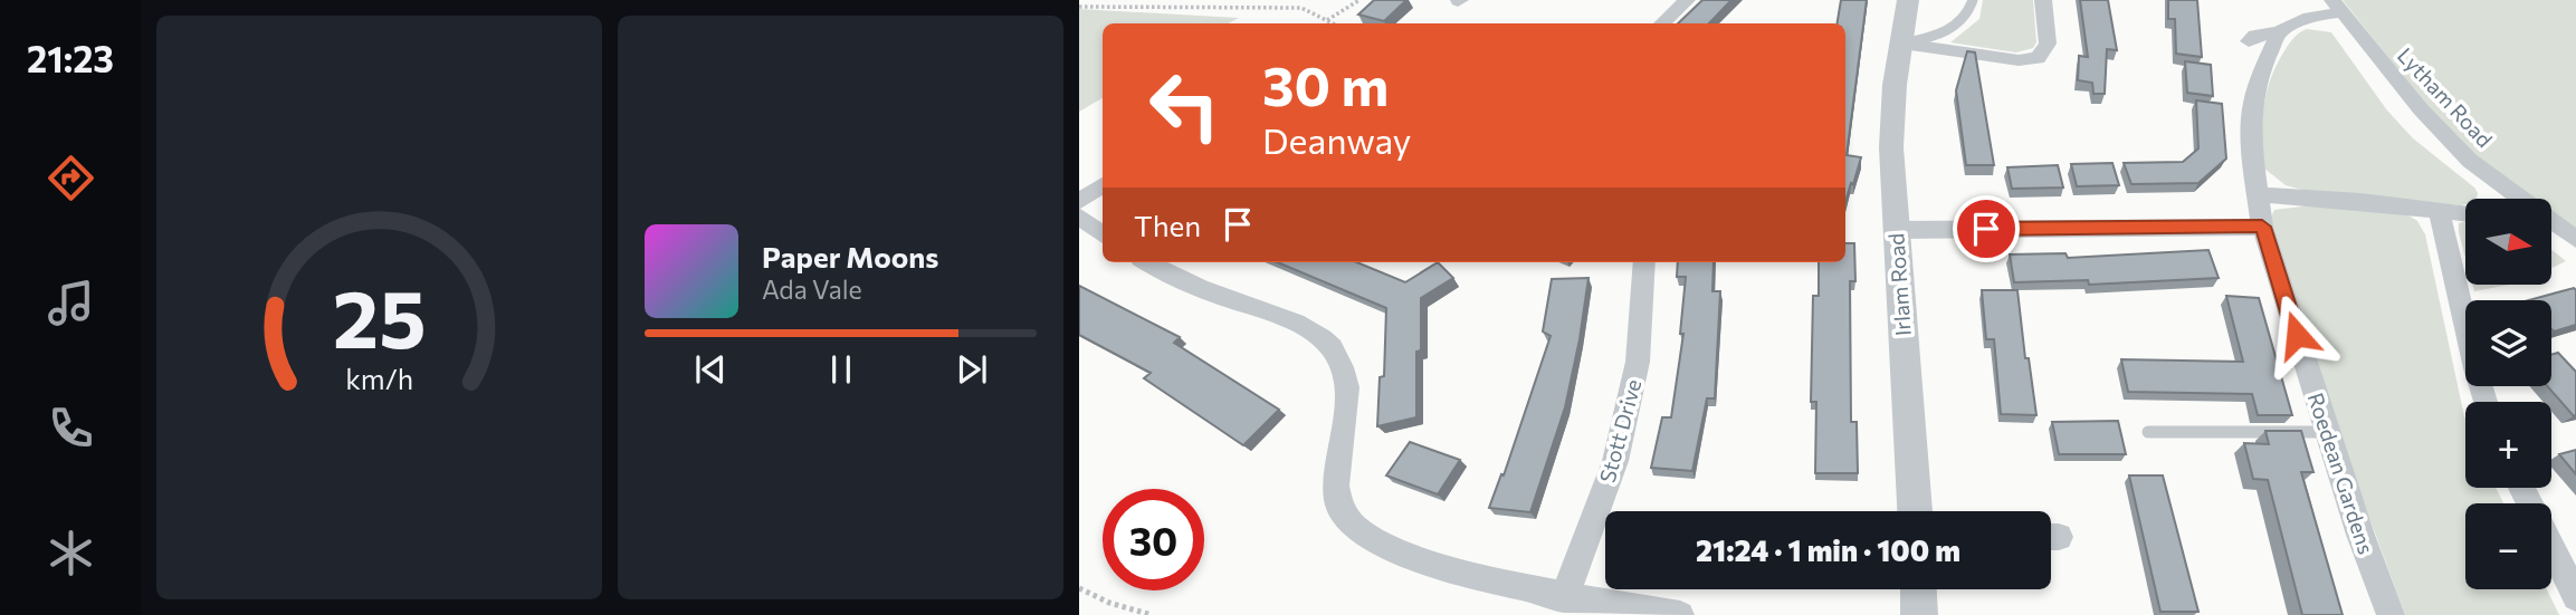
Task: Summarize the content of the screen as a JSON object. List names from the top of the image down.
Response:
{
  "streets": {
    "street": [
      "Lytham Road",
      "Irlam Road",
      "Stott Drive",
      "Roedean Gardens"
    ]
  },
  "north": "right",
  "page": {
    "tabs": "21:23",
    "turn": ["30 m", "Deanway"],
    "then": "Then",
    "map_buttons": ["+", "−"],
    "song": ["Paper Moons", "Ada Vale"],
    "limit": "30",
    "trip": "21:24 · 1 min · 100 m",
    "gauge": ["25", "km/h"]
  }
}
